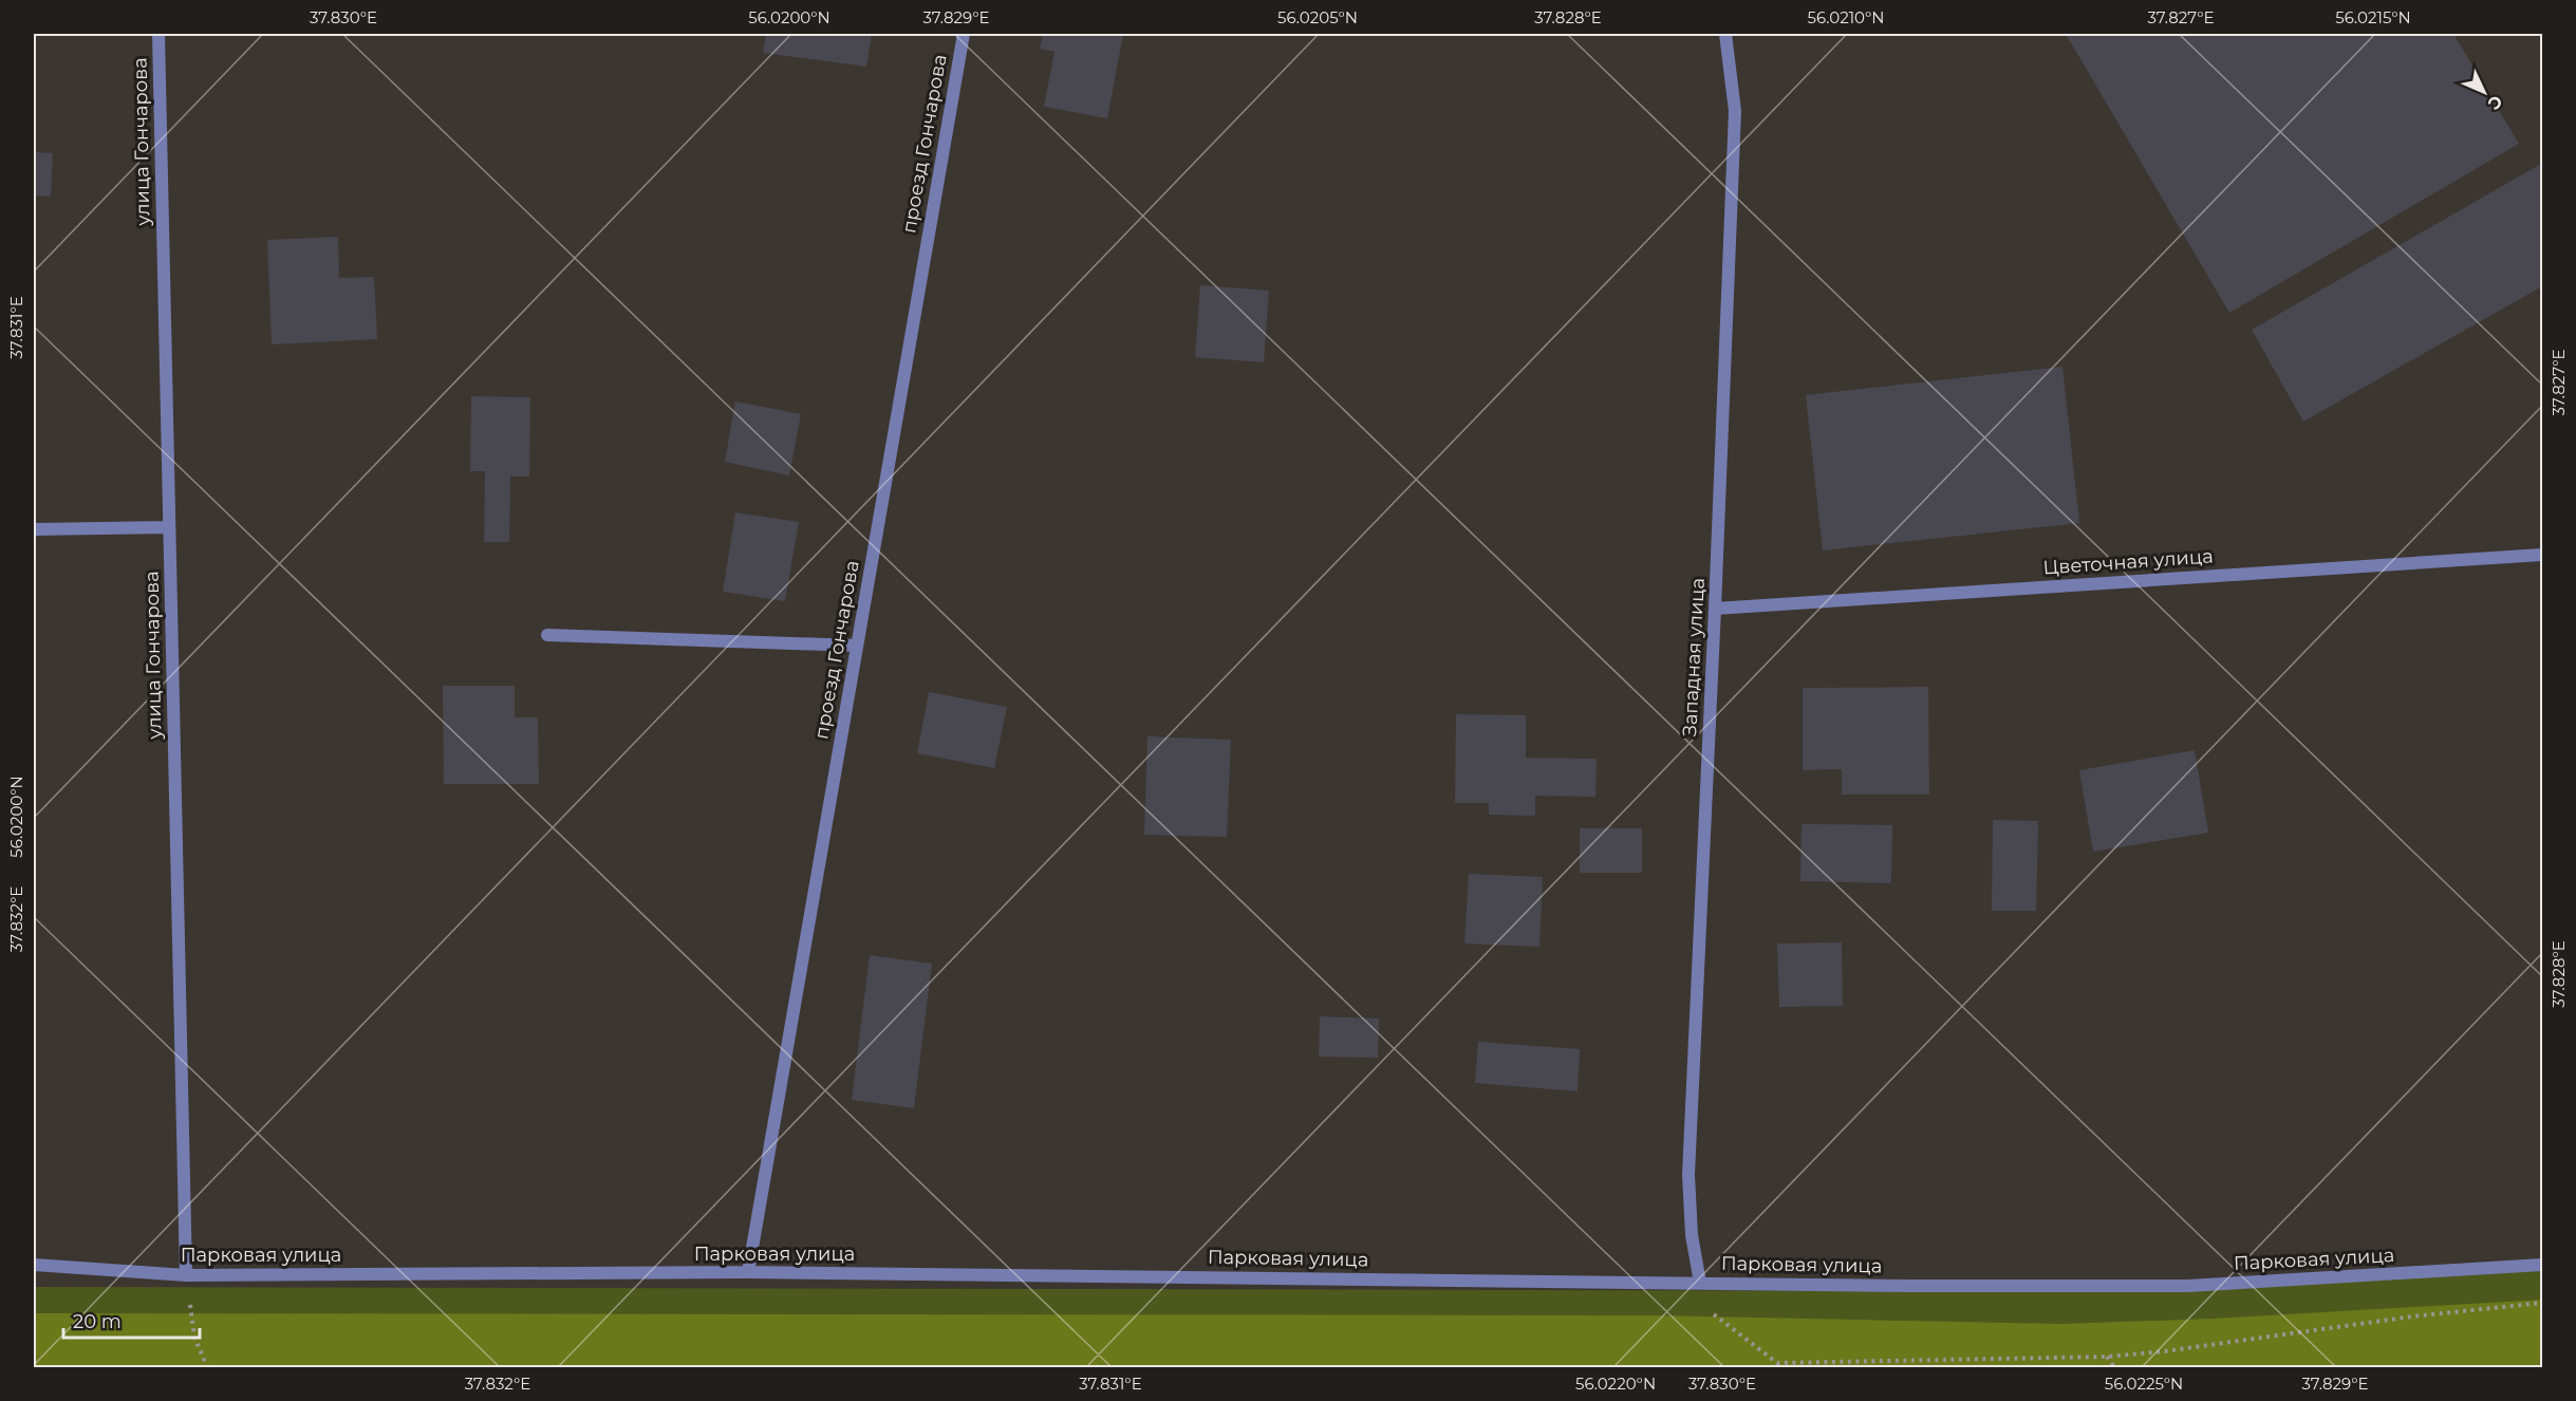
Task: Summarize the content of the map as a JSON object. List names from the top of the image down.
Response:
{
  "streets": {
    "street": [
      "улица Гончарова",
      "проезд Гончарова",
      "Цветочная улица",
      "Западная улица",
      "Парковая улица"
    ]
  },
  "crossings": [
    ["улица Гончарова", "Парковая улица"],
    ["проезд Гончарова", "Парковая улица"],
    ["Цветочная улица", "Западная улица"],
    ["Западная улица", "Парковая улица"]
  ],
  "scale_bar": "20 m",
  "north": "bottom right",
  "coordinates": [
    "37.830°E",
    "56.0200°N",
    "37.829°E",
    "56.0205°N",
    "37.828°E",
    "56.0210°N",
    "37.827°E",
    "56.0215°N",
    "37.831°E",
    "37.832°E",
    "56.0220°N",
    "56.0225°N"
  ]
}
